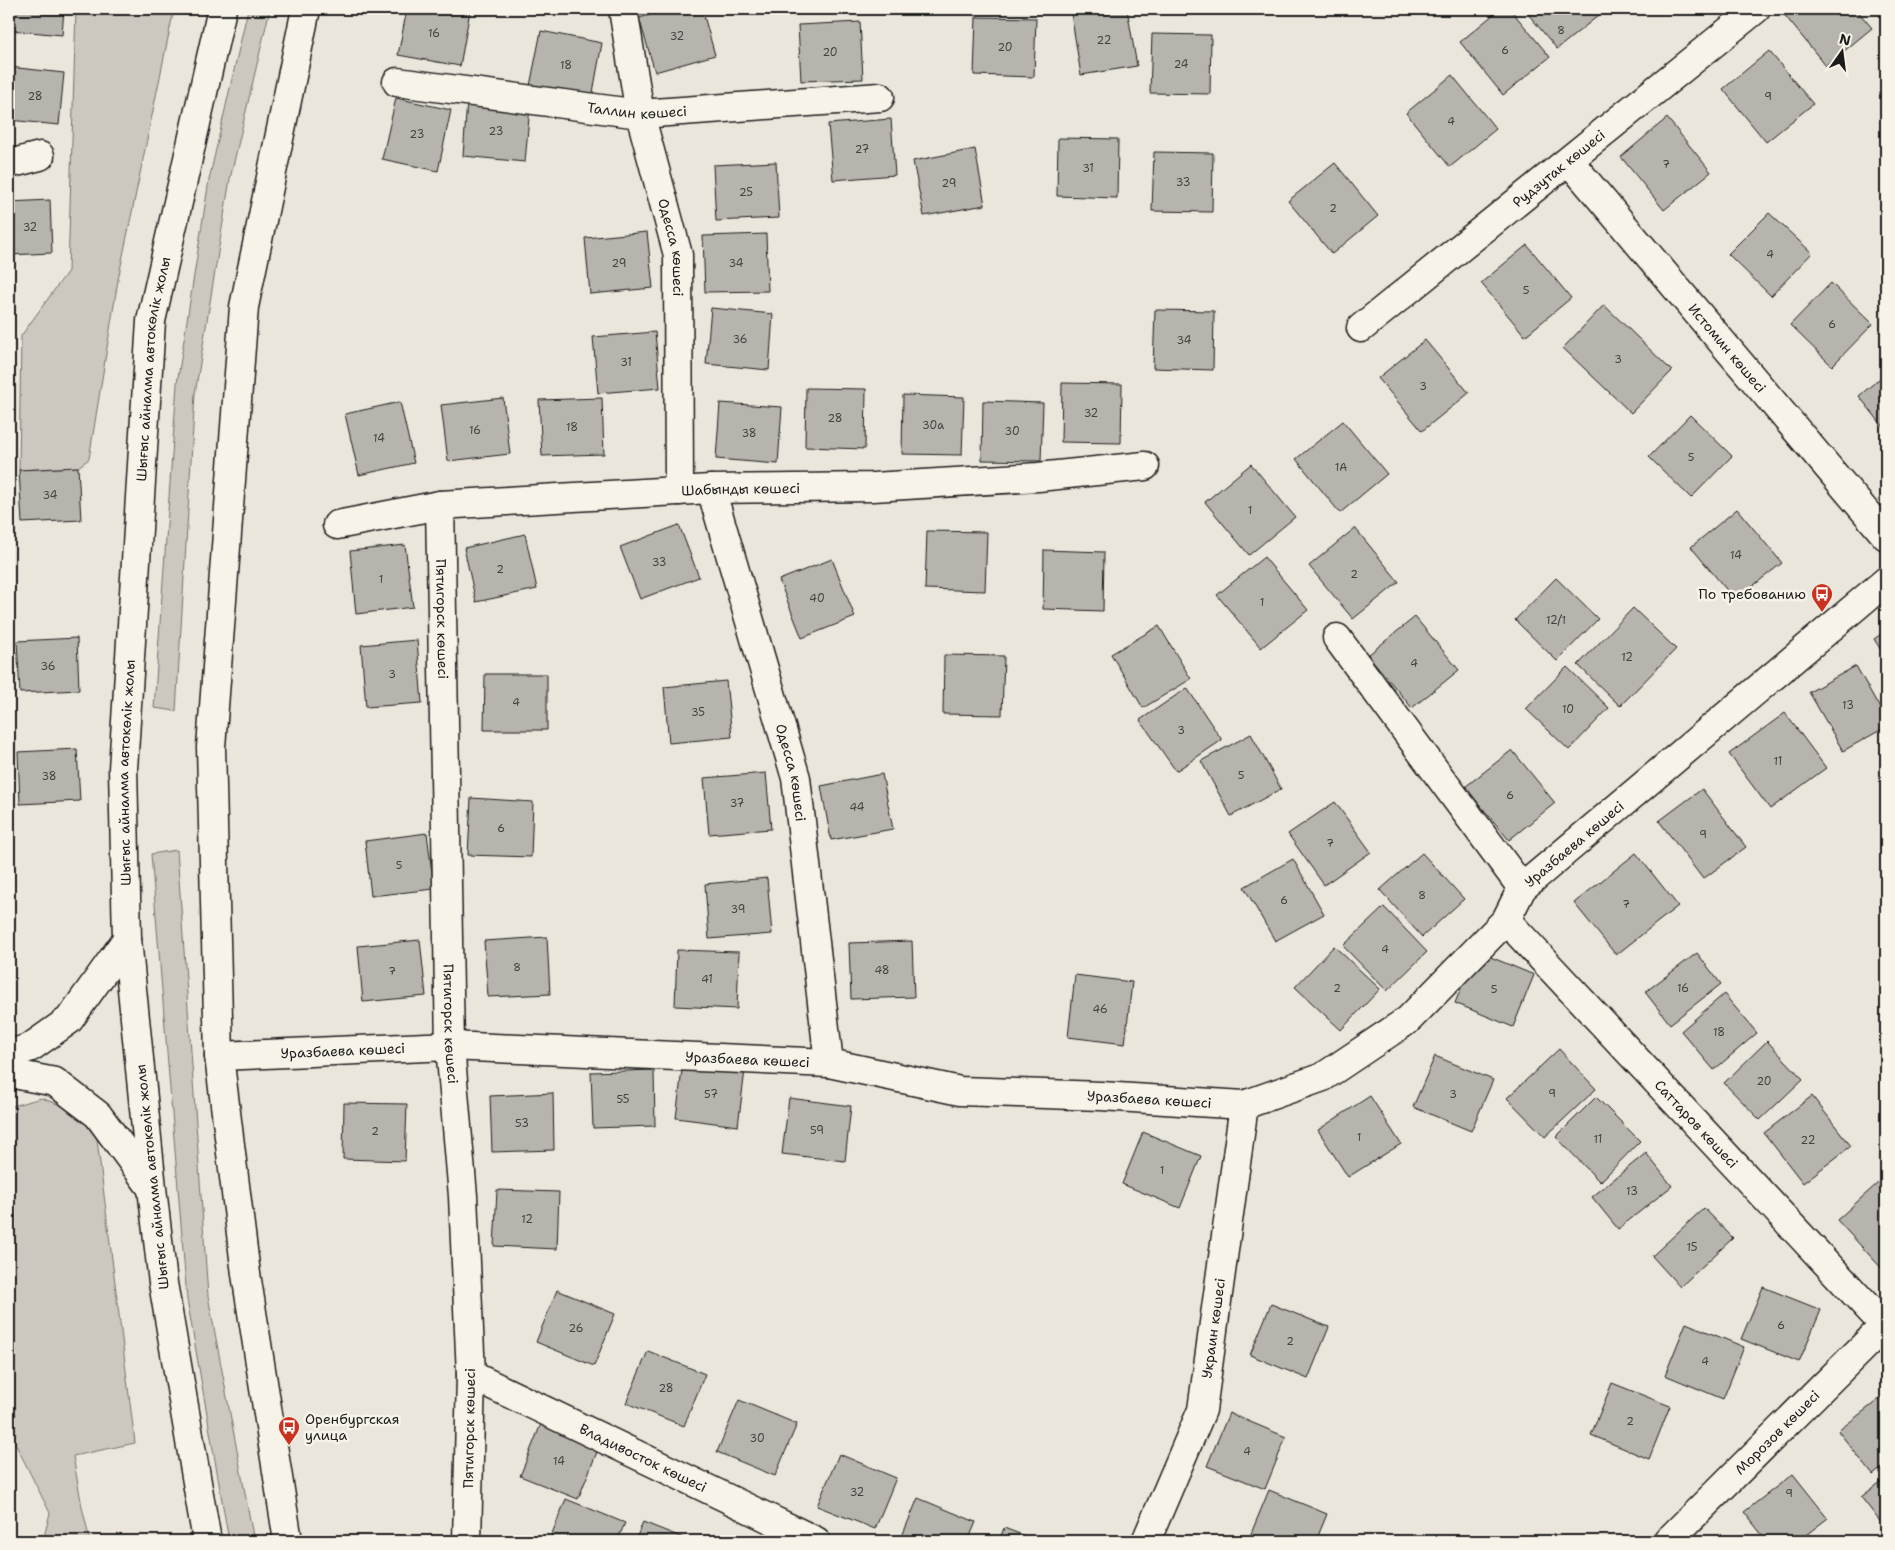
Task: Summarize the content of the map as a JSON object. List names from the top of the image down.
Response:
{
  "streets": {
    "street": [
      "Таллин көшесі",
      "Рудзутак көшесі",
      "Одесса көшесі",
      "Истомин көшесі",
      "Шығыс айналма автокөлік жолы",
      "Шабынды көшесі",
      "Пятигорск көшесі",
      "Уразбаева көшесі",
      "Саттаров көшесі",
      "Украин көшесі",
      "Морозов көшесі",
      "Владивосток көшесі"
    ]
  },
  "crossings": [
    ["Таллин көшесі", "Одесса көшесі"],
    ["Рудзутак көшесі", "Истомин көшесі"],
    ["Одесса көшесі", "Шабынды көшесі"],
    ["Одесса көшесі", "Уразбаева көшесі"],
    ["Шабынды көшесі", "Пятигорск көшесі"],
    ["Пятигорск көшесі", "Уразбаева көшесі"],
    ["Пятигорск көшесі", "Владивосток көшесі"],
    ["Уразбаева көшесі", "Саттаров көшесі"],
    ["Уразбаева көшесі", "Украин көшесі"],
    ["Саттаров көшесі", "Морозов көшесі"]
  ],
  "places": {
    "bus stop": ["По требованию", "Оренбургская улица"]
  },
  "house_numbers": [
    "8",
    "16",
    "32",
    "22",
    "20",
    "6",
    "20",
    "24",
    "18",
    "28",
    "9",
    "4",
    "23",
    "23",
    "27",
    "7",
    "31",
    "33",
    "29",
    "25",
    "2",
    "32",
    "4",
    "29",
    "34",
    "5",
    "6",
    "36",
    "34",
    "3",
    "31",
    "3",
    "32",
    "28",
    "30а",
    "18",
    "16",
    "30",
    "38",
    "14",
    "5",
    "1А",
    "34",
    "1",
    "14",
    "33",
    "2",
    "2",
    "1",
    "40",
    "1",
    "12/1",
    "12",
    "4",
    "36",
    "3",
    "4",
    "13",
    "10",
    "35",
    "3",
    "11",
    "5",
    "38",
    "6",
    "37",
    "44",
    "6",
    "9",
    "7",
    "5",
    "8",
    "6",
    "7",
    "39",
    "4",
    "8",
    "48",
    "7",
    "41",
    "2",
    "16",
    "5",
    "46",
    "18",
    "20",
    "9",
    "57",
    "3",
    "55",
    "53",
    "59",
    "2",
    "1",
    "11",
    "22",
    "1",
    "13",
    "12",
    "15",
    "6",
    "26",
    "2",
    "4",
    "28",
    "2",
    "30",
    "4",
    "14",
    "32",
    "9"
  ],
  "north": "top"
}
